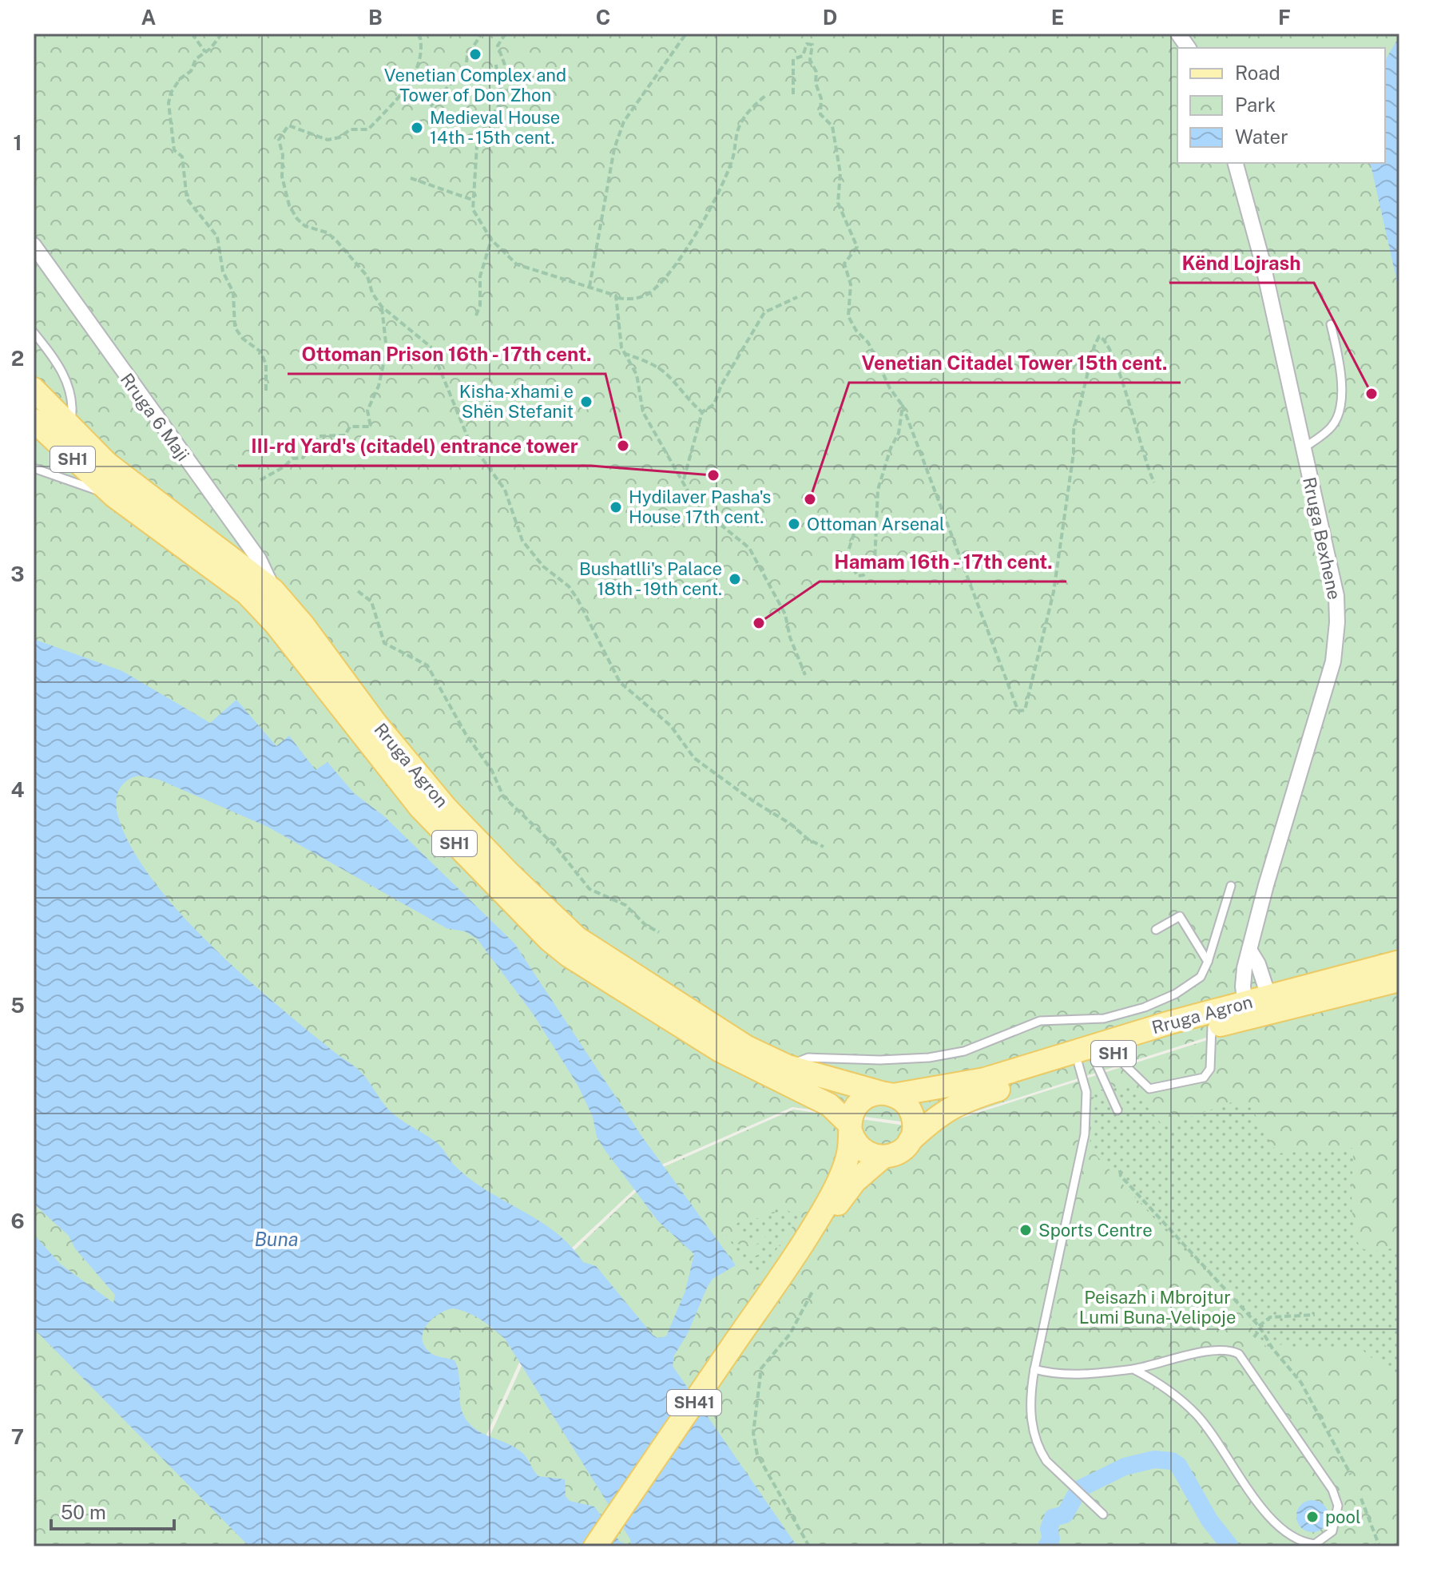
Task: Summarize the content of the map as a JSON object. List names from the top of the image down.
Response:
{
  "streets": {
    "main road": ["SH1", "Rruga Agron", "SH41"],
    "street": ["Rruga 6 Maji", "Rruga Bexhene"]
  },
  "crossings": [
    ["Rruga 6 Maji", "Rruga Agron"],
    ["SH1", "Rruga Agron"],
    ["Rruga Bexhene", "Rruga Agron"],
    ["Rruga Agron", "SH41"]
  ],
  "water": ["Buna"],
  "parks": ["Peisazh i Mbrojtur Lumi Buna-Velipoje"],
  "places": [
    "Venetian Complex and Tower of Don Zhon",
    "Medieval House 14th - 15th cent.",
    "Kënd Lojrash",
    "Kisha-xhami e Shën Stefanit",
    "Ottoman Prison 16th - 17th cent.",
    "III-rd Yard's (citadel) entrance tower",
    "Venetian Citadel Tower 15th cent.",
    "Hydilaver Pasha's House 17th cent.",
    "Ottoman Arsenal",
    "Bushatlli's Palace 18th - 19th cent.",
    "Hamam 16th - 17th cent.",
    "Sports Centre",
    "pool"
  ],
  "legend": ["Road", "Park", "Water"],
  "scale_bar": "50 m",
  "grid": {
    "columns": [
      "A",
      "B",
      "C",
      "D",
      "E",
      "F"
    ],
    "rows": [
      "1",
      "2",
      "3",
      "4",
      "5",
      "6",
      "7"
    ]
  }
}
